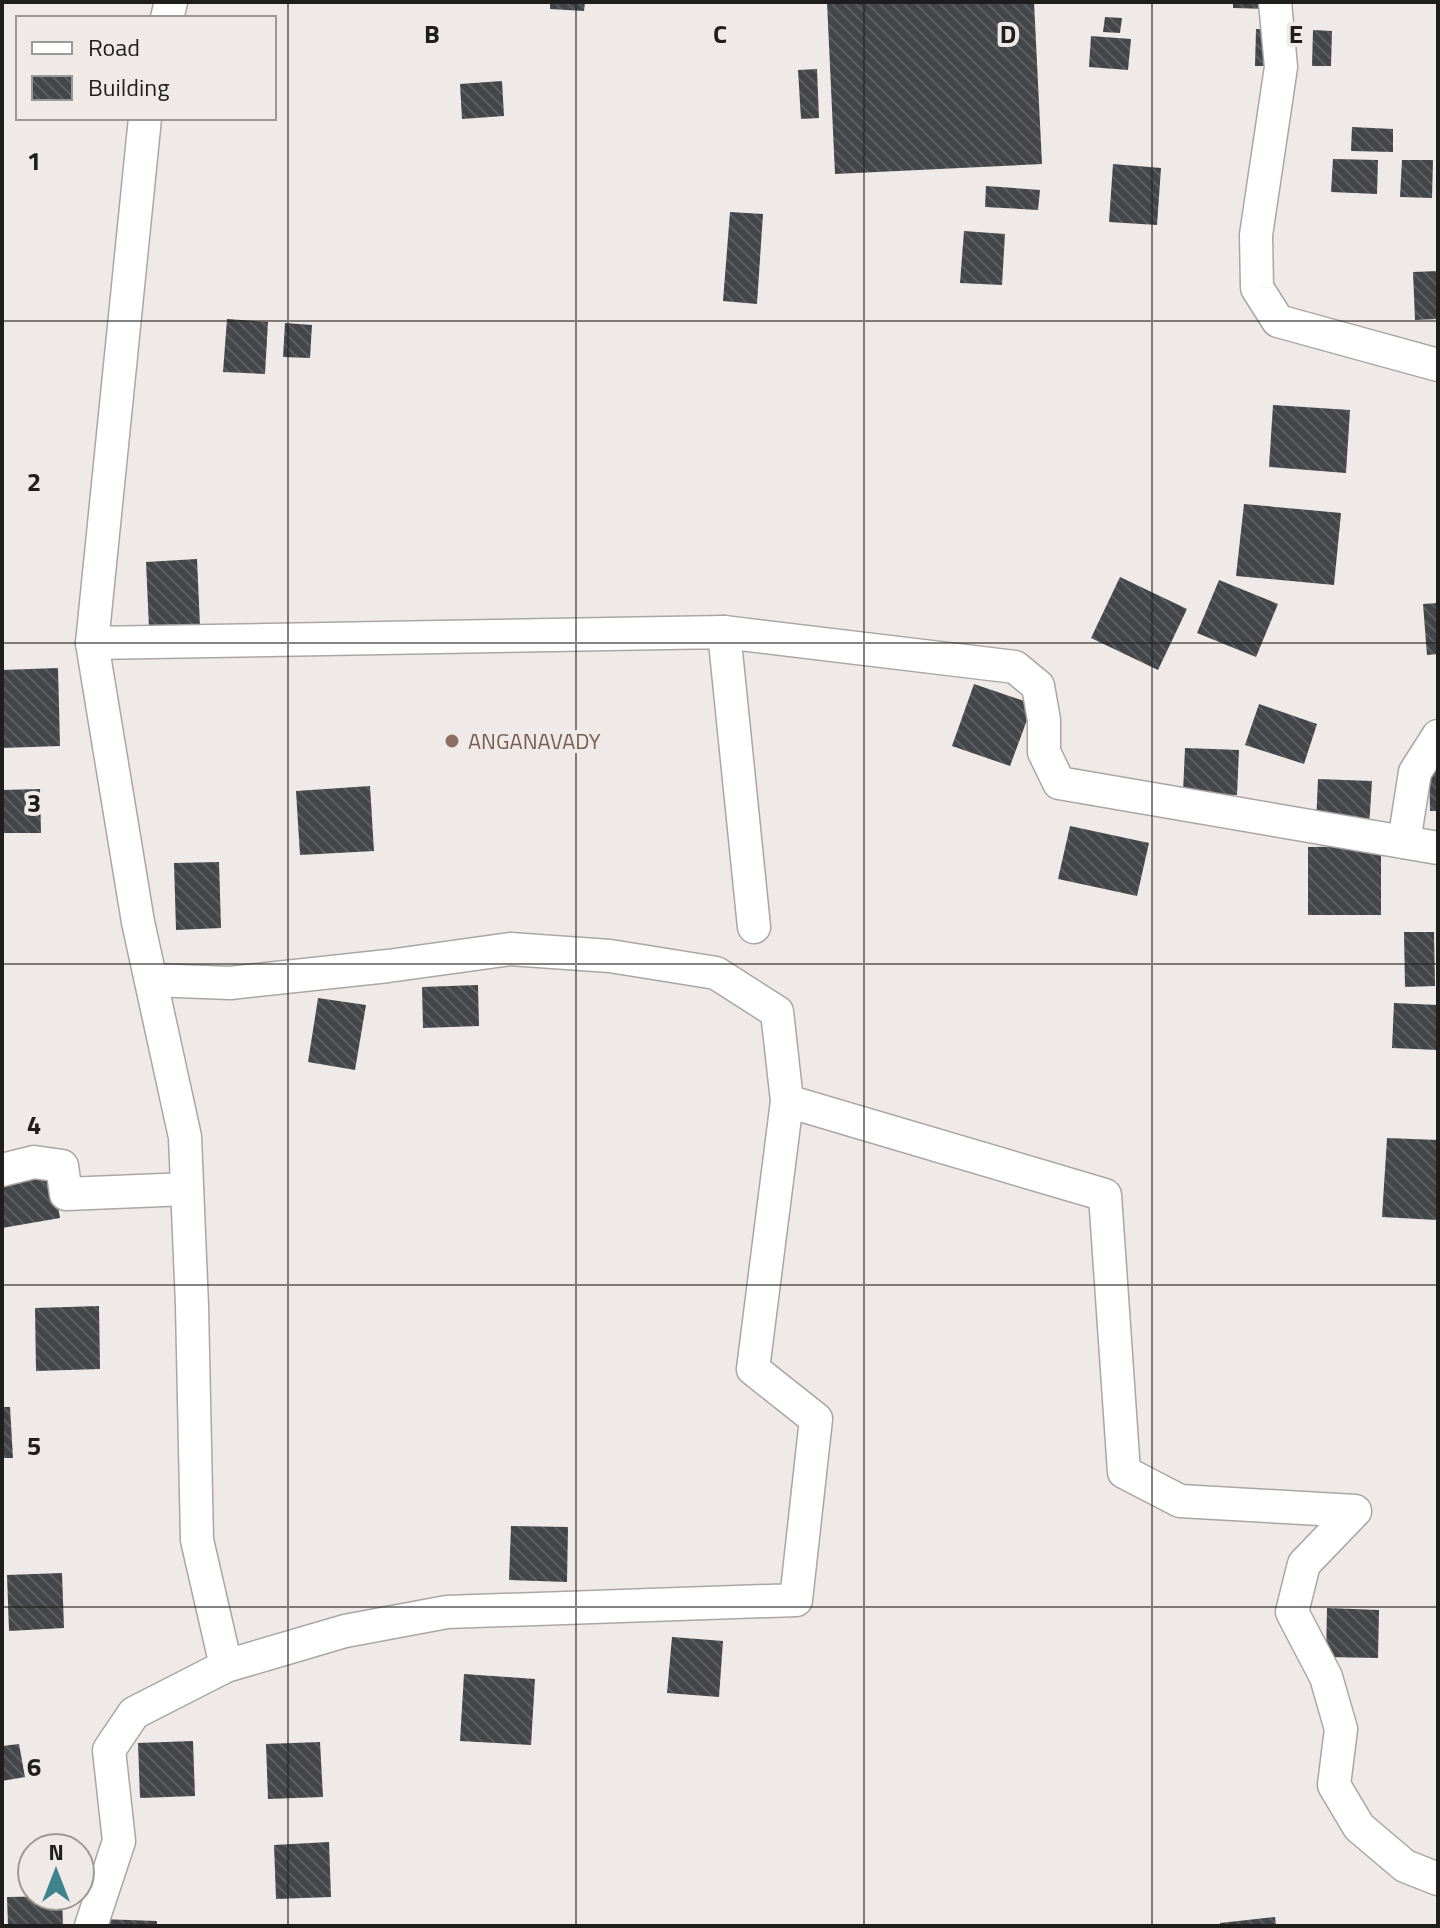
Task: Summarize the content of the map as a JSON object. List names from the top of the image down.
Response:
{
  "places": ["ANGANAVADY"],
  "legend": ["Road", "Building"],
  "north": "top",
  "grid": {
    "columns": [
      "B",
      "C",
      "D",
      "E"
    ],
    "rows": [
      "1",
      "2",
      "3",
      "4",
      "5",
      "6"
    ]
  }
}
